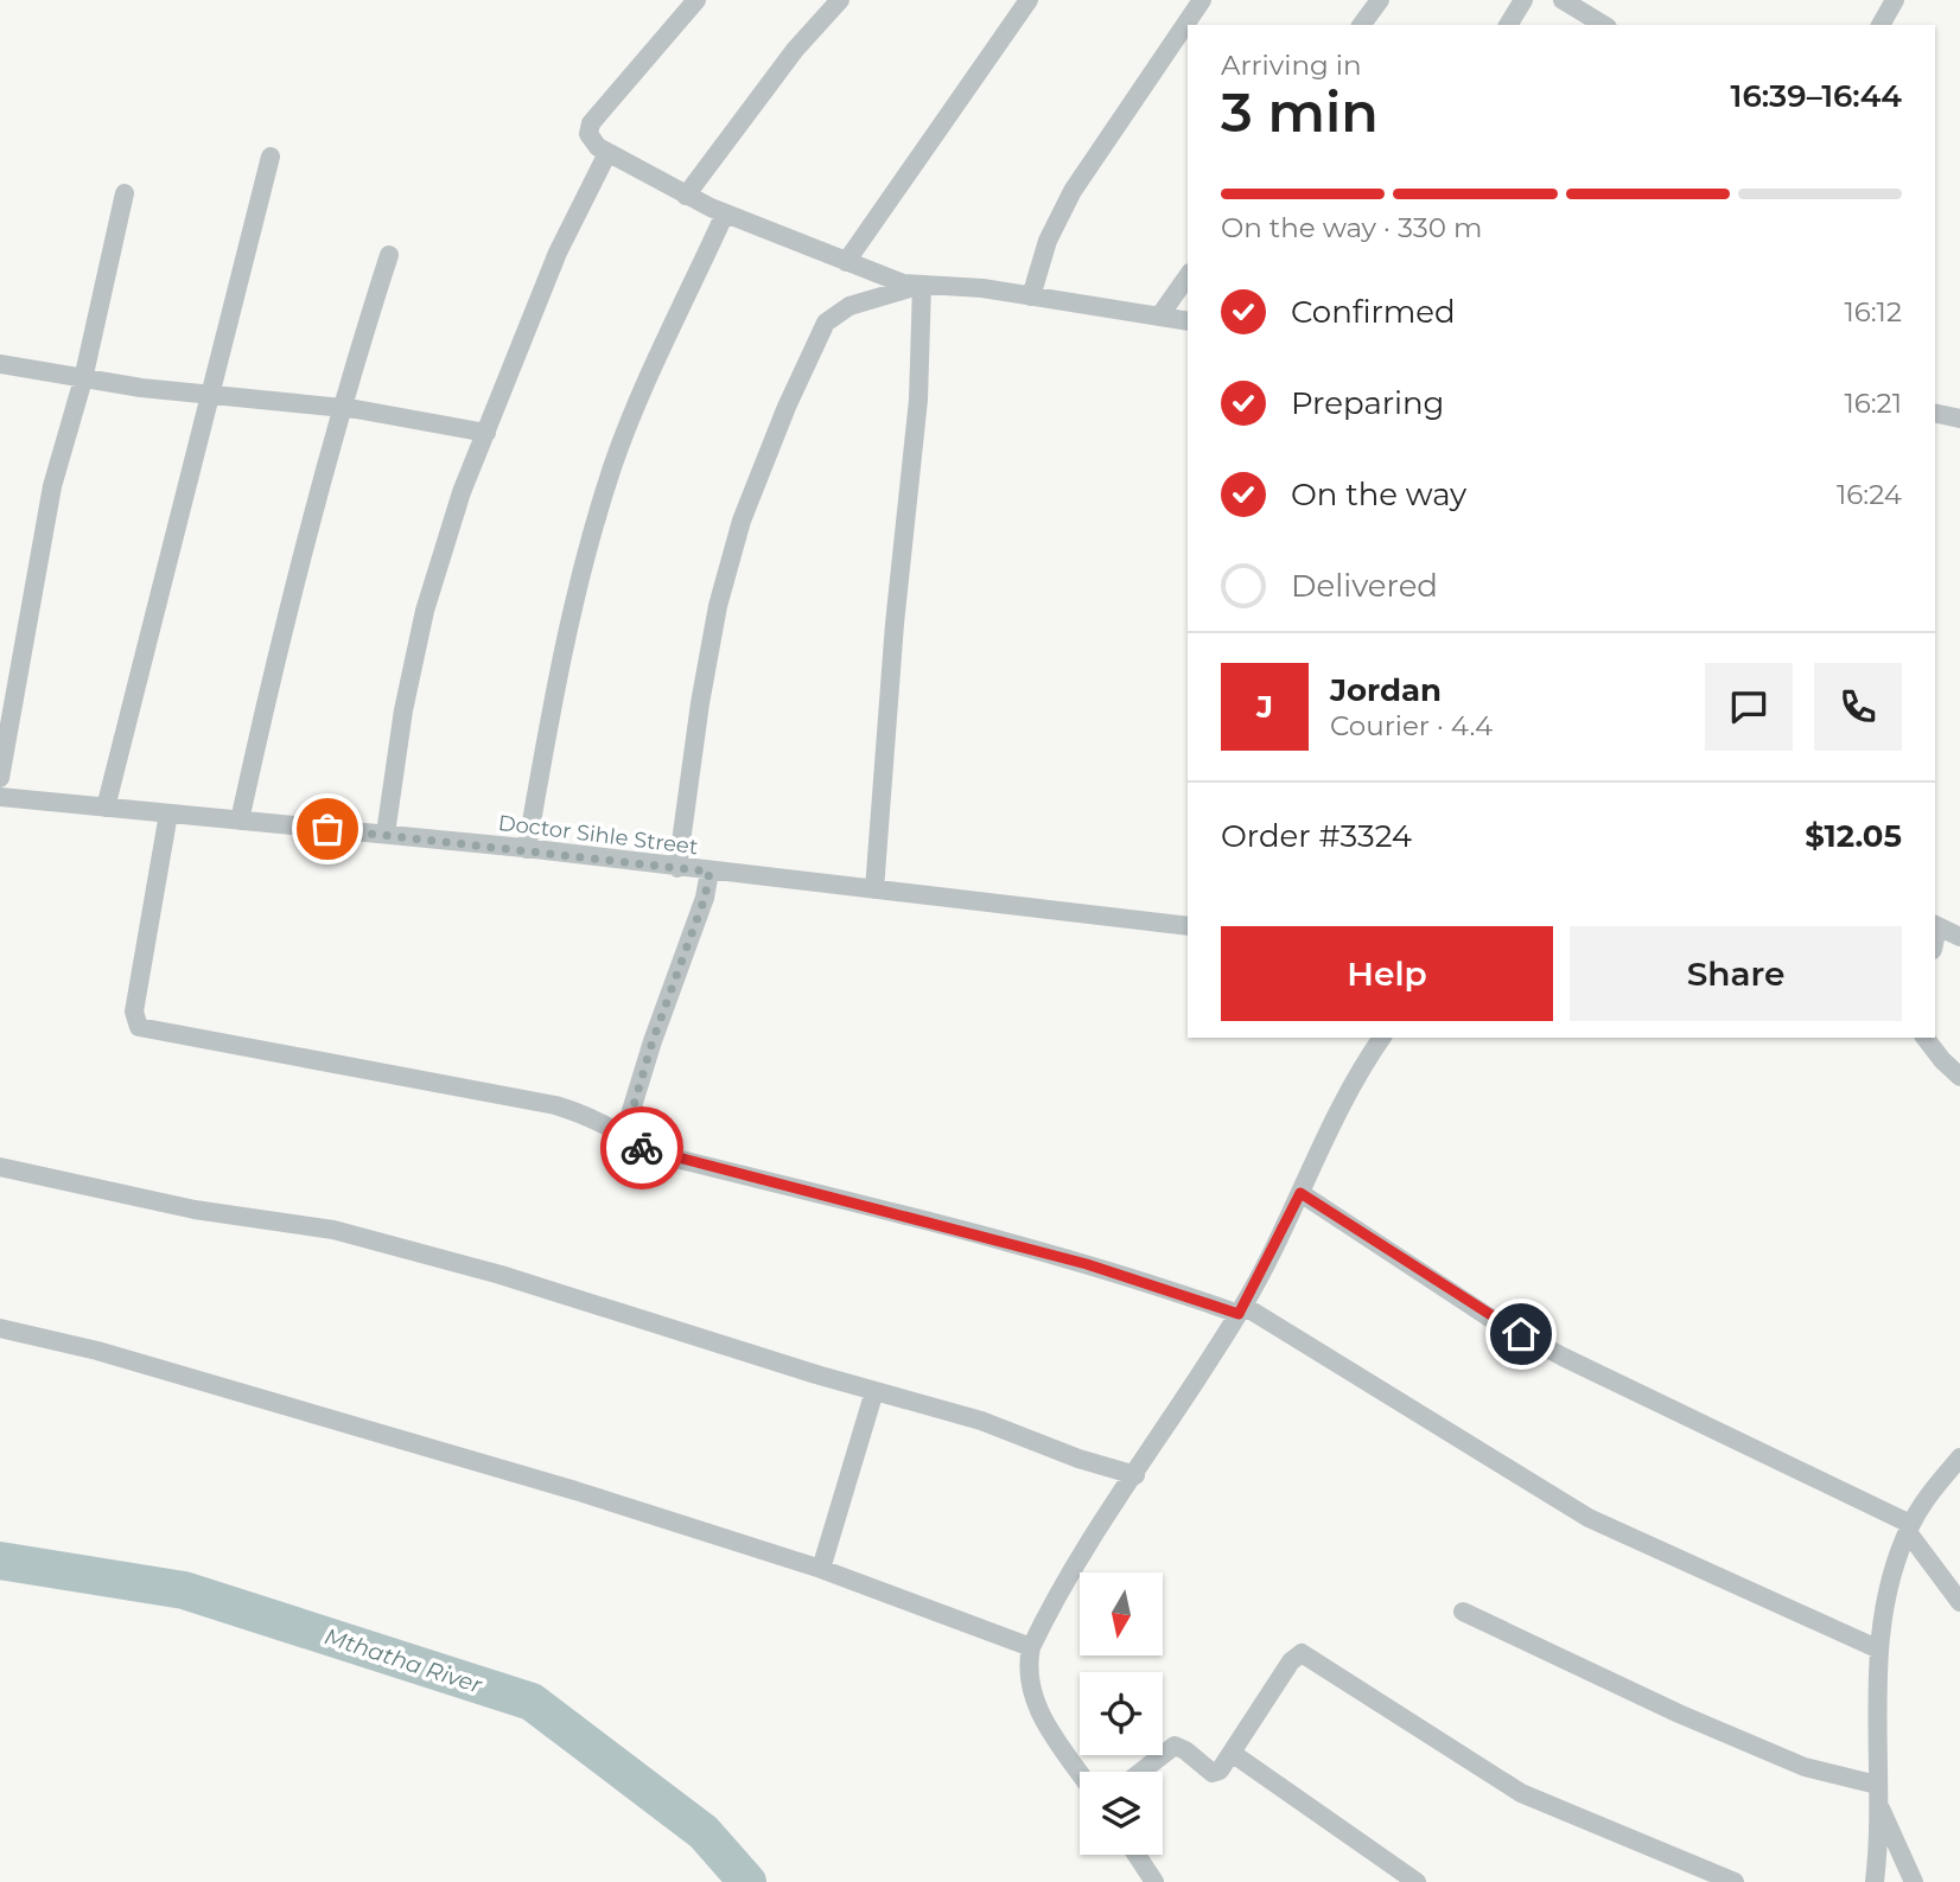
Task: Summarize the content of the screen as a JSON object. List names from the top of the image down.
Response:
{
  "streets": {
    "street": ["Doctor Sihle Street"]
  },
  "water": ["Mthatha River"],
  "north": "bottom",
  "page": {
    "heading": ["3 min", "Arriving in", "16:39–16:44"],
    "panel": [
      "Jordan",
      "Courier · 4.4",
      "Order #3324",
      "$12.05"
    ],
    "bar": "On the way · 330 m",
    "list": [
      ["Confirmed", "16:12"],
      ["Preparing", "16:21"],
      ["On the way", "16:24"],
      "Delivered"
    ],
    "round": "J",
    "buttons": ["Help", "Share"]
  }
}
